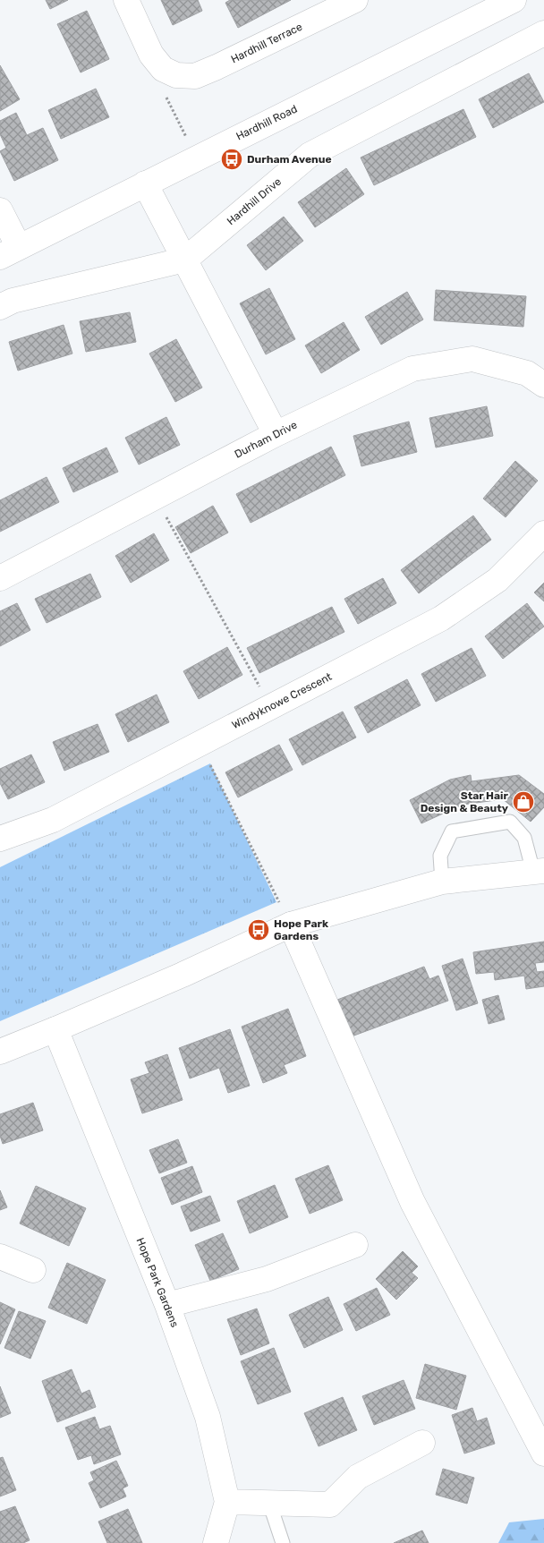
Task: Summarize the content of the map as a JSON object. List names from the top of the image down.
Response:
{
  "streets": {
    "street": [
      "Hardhill Terrace",
      "Hardhill Road",
      "Hardhill Drive",
      "Durham Drive",
      "Windyknowe Crescent",
      "Hope Park Gardens"
    ]
  },
  "places": {
    "bus stop": ["Durham Avenue", "Hope Park Gardens"],
    "shop": ["Star Hair Design & Beauty"]
  }
}
